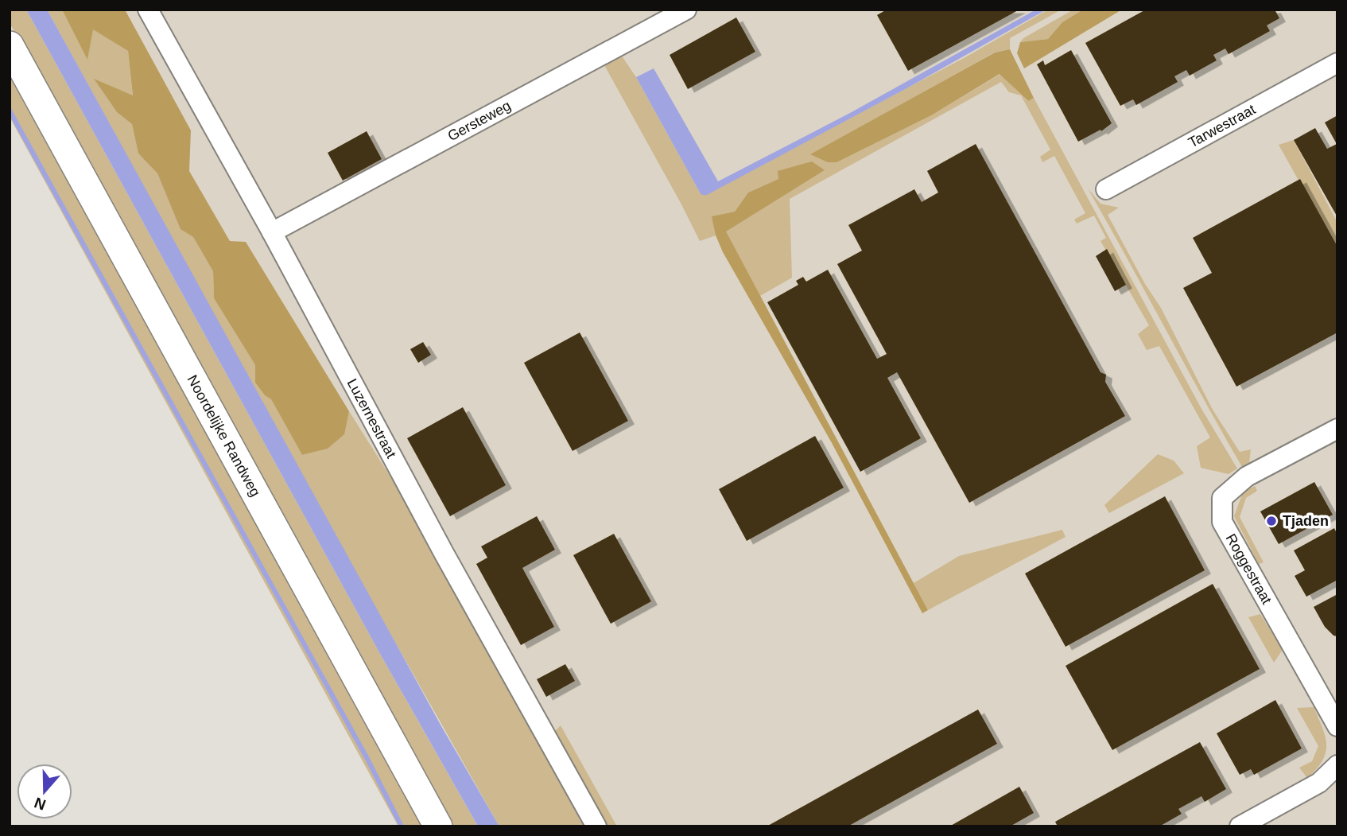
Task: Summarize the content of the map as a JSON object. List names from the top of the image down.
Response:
{
  "streets": {
    "main road": ["Noordelijke Randweg"],
    "street": [
      "Gersteweg",
      "Tarwestraat",
      "Luzernestraat",
      "Roggestraat"
    ]
  },
  "crossings": [
    ["Gersteweg", "Luzernestraat"]
  ],
  "places": ["Tjaden"],
  "north": "bottom"
}
